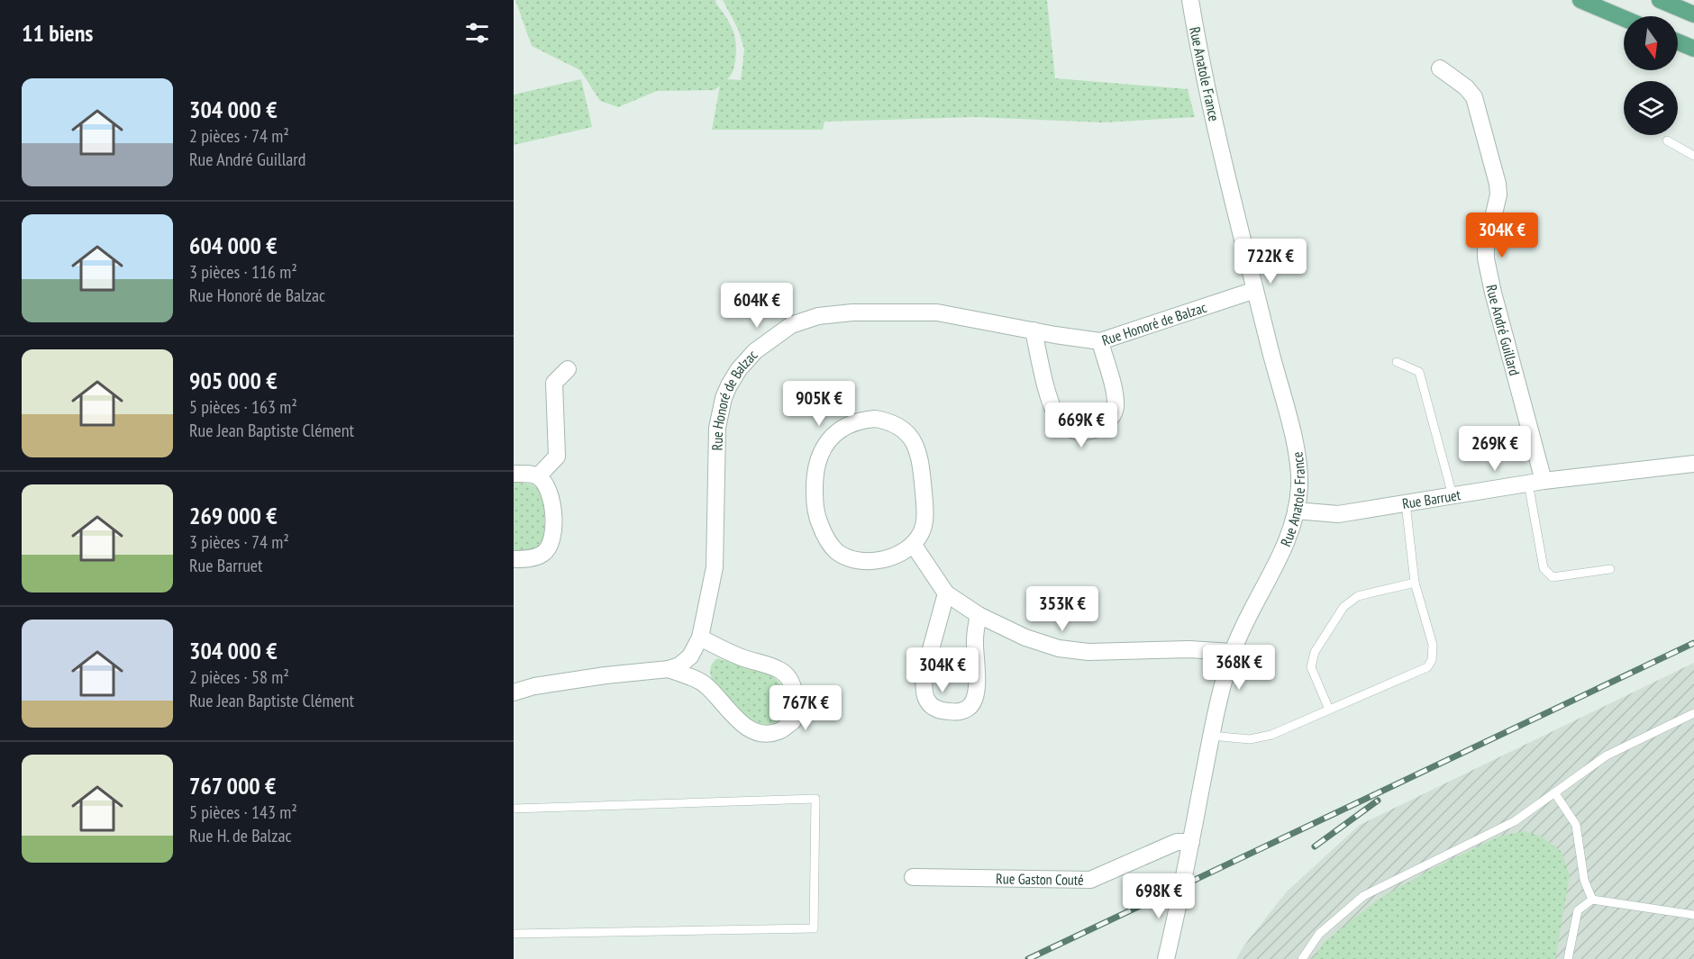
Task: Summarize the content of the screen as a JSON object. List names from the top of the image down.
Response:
{
  "streets": {
    "street": [
      "Rue Anatole France",
      "Rue Honoré de Balzac",
      "Rue André Guillard",
      "Rue Barruet",
      "Rue Gaston Couté"
    ]
  },
  "crossings": [
    ["Rue Anatole France", "Rue Honoré de Balzac"],
    ["Rue Anatole France", "Rue Barruet"],
    ["Rue Anatole France", "Rue Gaston Couté"],
    ["Rue André Guillard", "Rue Barruet"]
  ],
  "north": "bottom",
  "page": {
    "heading": "11 biens",
    "list": [
      {
        "name": "304 000 €",
        "note": "2 pièces · 74 m² · Rue André Guillard"
      },
      {
        "name": "604 000 €",
        "note": "3 pièces · 116 m² · Rue Honoré de Balzac"
      },
      {
        "name": "905 000 €",
        "note": "5 pièces · 163 m² · Rue Jean Baptiste Clément"
      },
      {
        "name": "269 000 €",
        "note": "3 pièces · 74 m² · Rue Barruet"
      },
      {
        "name": "304 000 €",
        "note": "2 pièces · 58 m² · Rue Jean Baptiste Clément"
      },
      {
        "name": "767 000 €",
        "note": "5 pièces · 143 m² · Rue H. de Balzac"
      }
    ],
    "price": [
      "304K €",
      "722K €",
      "604K €",
      "905K €",
      "669K €",
      "269K €",
      "353K €",
      "368K €",
      "304K €",
      "767K €",
      "698K €"
    ]
  }
}
